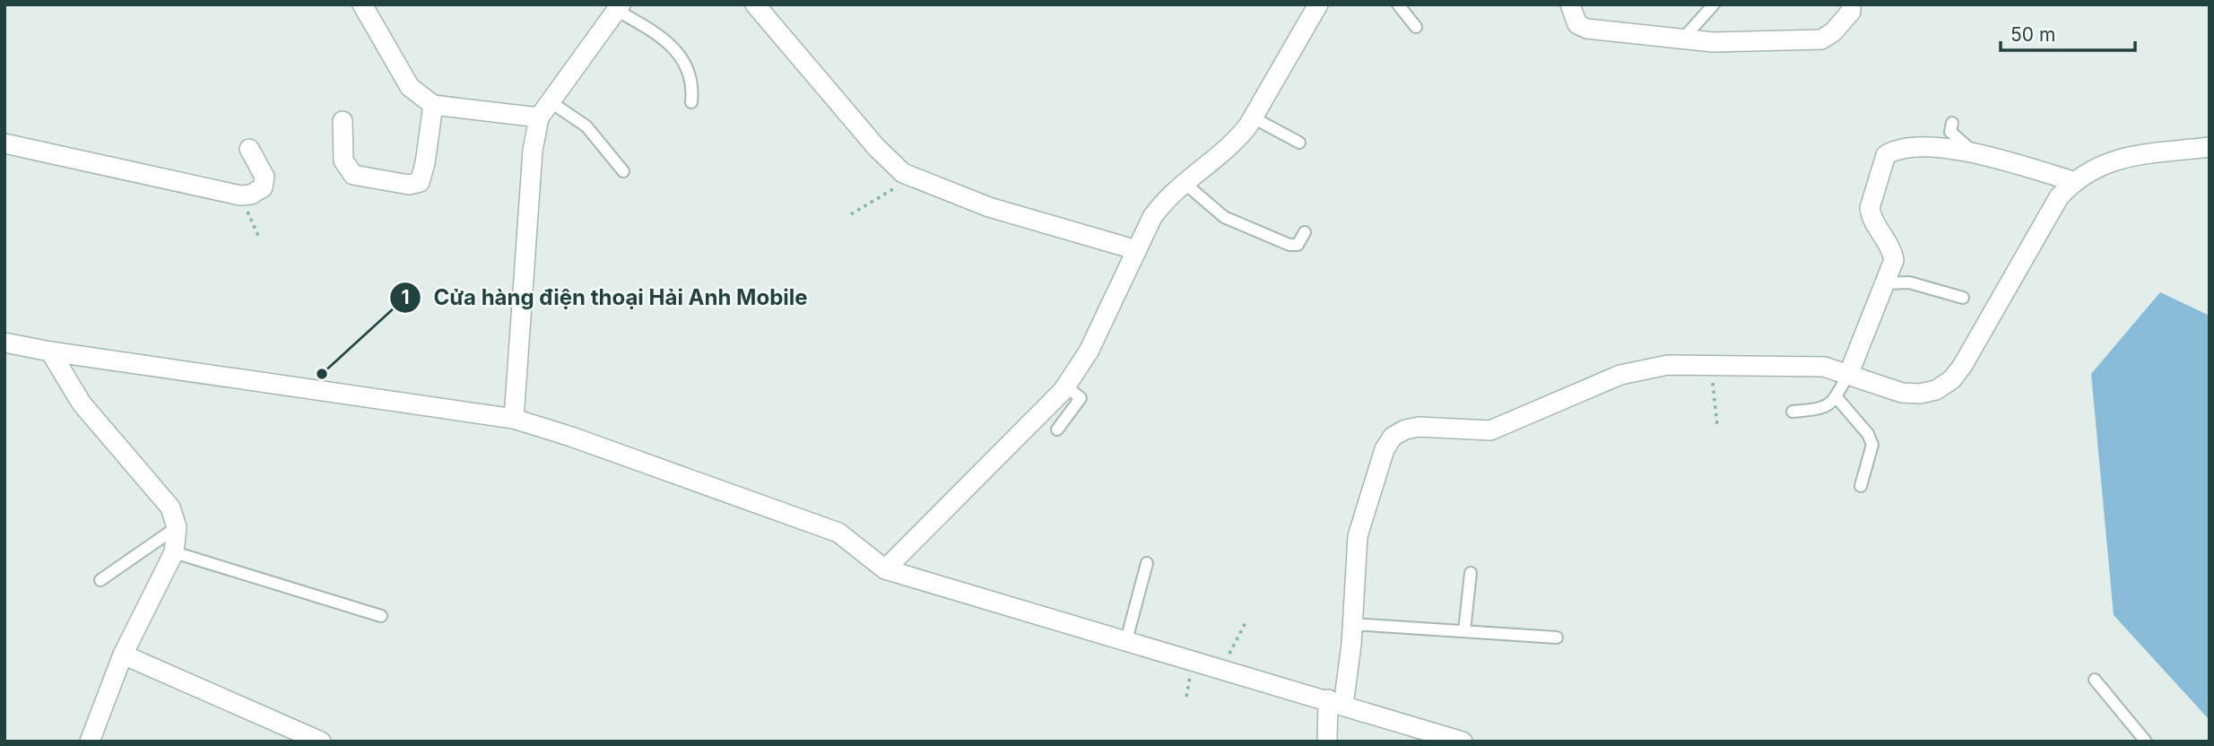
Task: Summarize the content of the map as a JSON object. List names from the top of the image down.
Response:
{
  "places": ["Cửa hàng điện thoại Hải Anh Mobile"],
  "scale_bar": "50 m"
}
